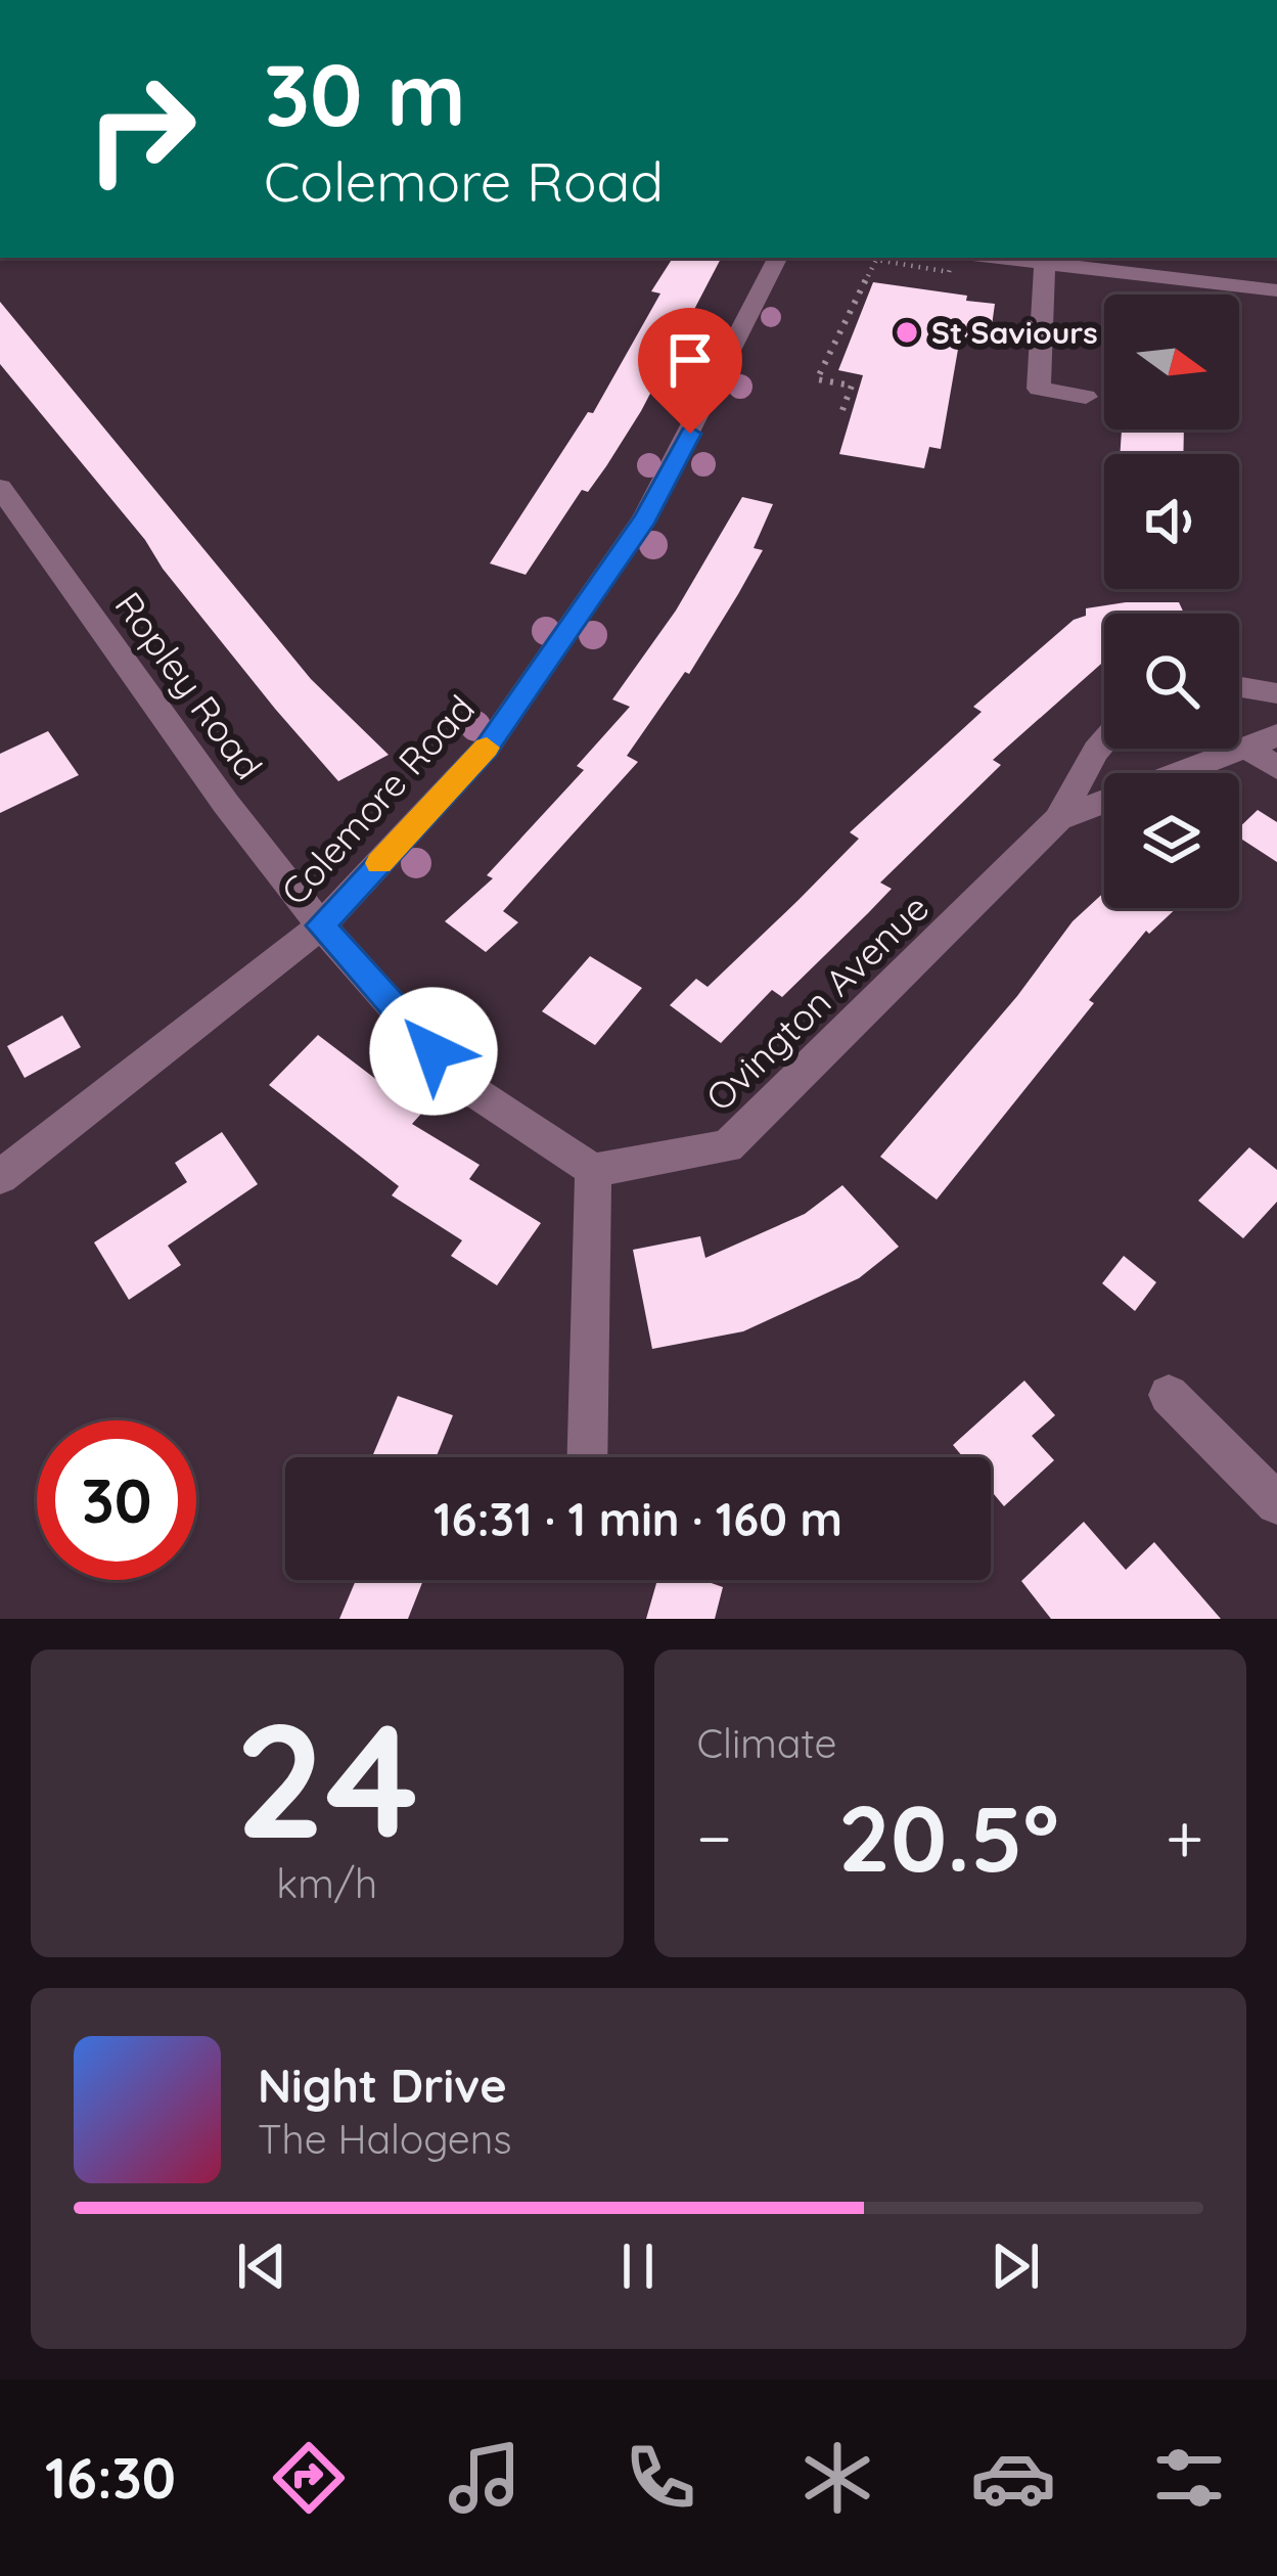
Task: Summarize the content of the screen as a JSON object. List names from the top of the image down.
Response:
{
  "streets": {
    "street": ["Ropley Road", "Colemore Road", "Ovington Avenue"]
  },
  "crossings": [
    ["Ropley Road", "Colemore Road"]
  ],
  "places": ["St Saviours"],
  "north": "right",
  "page": {
    "turn": ["30 m", "Colemore Road"],
    "limit": "30",
    "trip": "16:31 · 1 min · 160 m",
    "tile": [
      ["24", "km/h"],
      "Climate"
    ],
    "heat": ["−", "20.5°", "+"],
    "song": ["Night Drive", "The Halogens"],
    "tabs": "16:30"
  }
}
